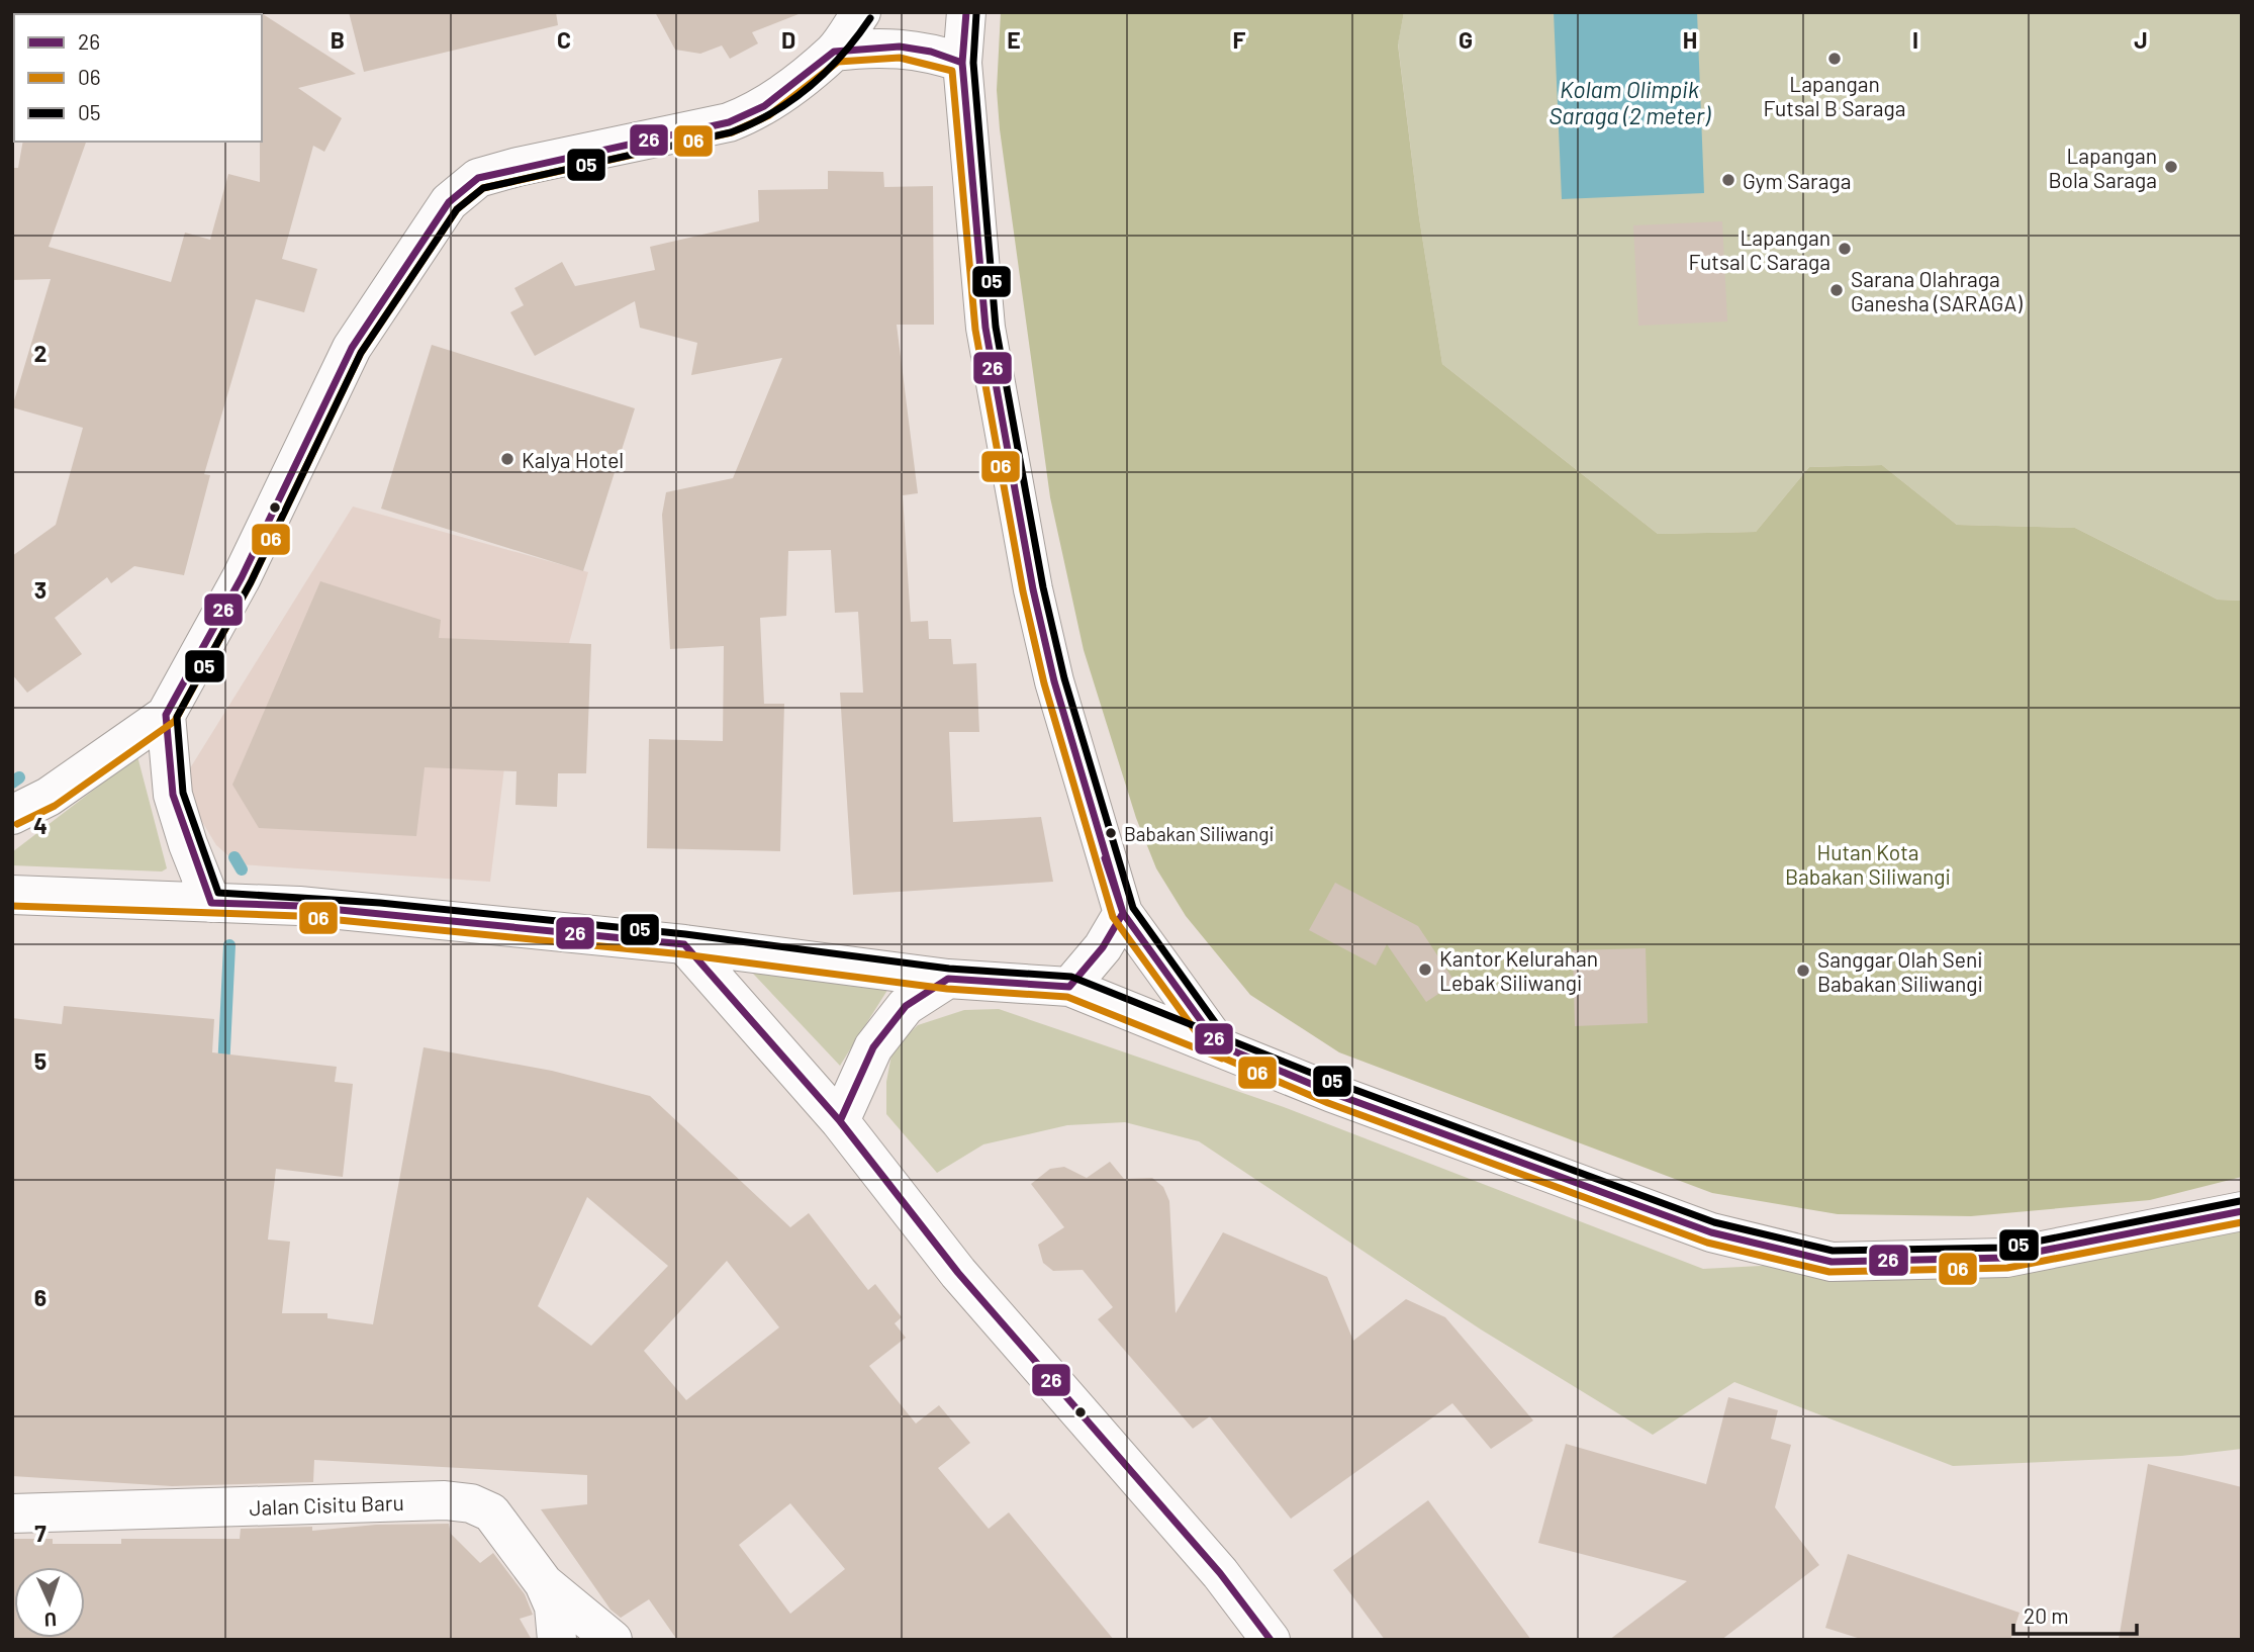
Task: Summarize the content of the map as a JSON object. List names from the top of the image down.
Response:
{
  "streets": {
    "main road": ["Jalan Cisitu Baru"]
  },
  "water": ["Kolam Olimpik Saraga (2 meter)"],
  "parks": ["Hutan Kota Babakan Siliwangi"],
  "places": [
    "Lapangan Futsal B Saraga",
    "Lapangan Bola Saraga",
    "Gym Saraga",
    "Lapangan Futsal C Saraga",
    "Sarana Olahraga Ganesha (SARAGA)",
    "Kalya Hotel",
    "Babakan Siliwangi",
    "Kantor Kelurahan Lebak Siliwangi",
    "Sanggar Olah Seni Babakan Siliwangi"
  ],
  "lines": ["transit line 26", "transit line 05", "transit line 06"],
  "legend": ["26", "06", "05"],
  "scale_bar": "20 m",
  "north": "bottom",
  "grid": {
    "columns": [
      "B",
      "C",
      "D",
      "E",
      "F",
      "G",
      "H",
      "I",
      "J"
    ],
    "rows": [
      "2",
      "3",
      "4",
      "5",
      "6",
      "7"
    ]
  }
}
